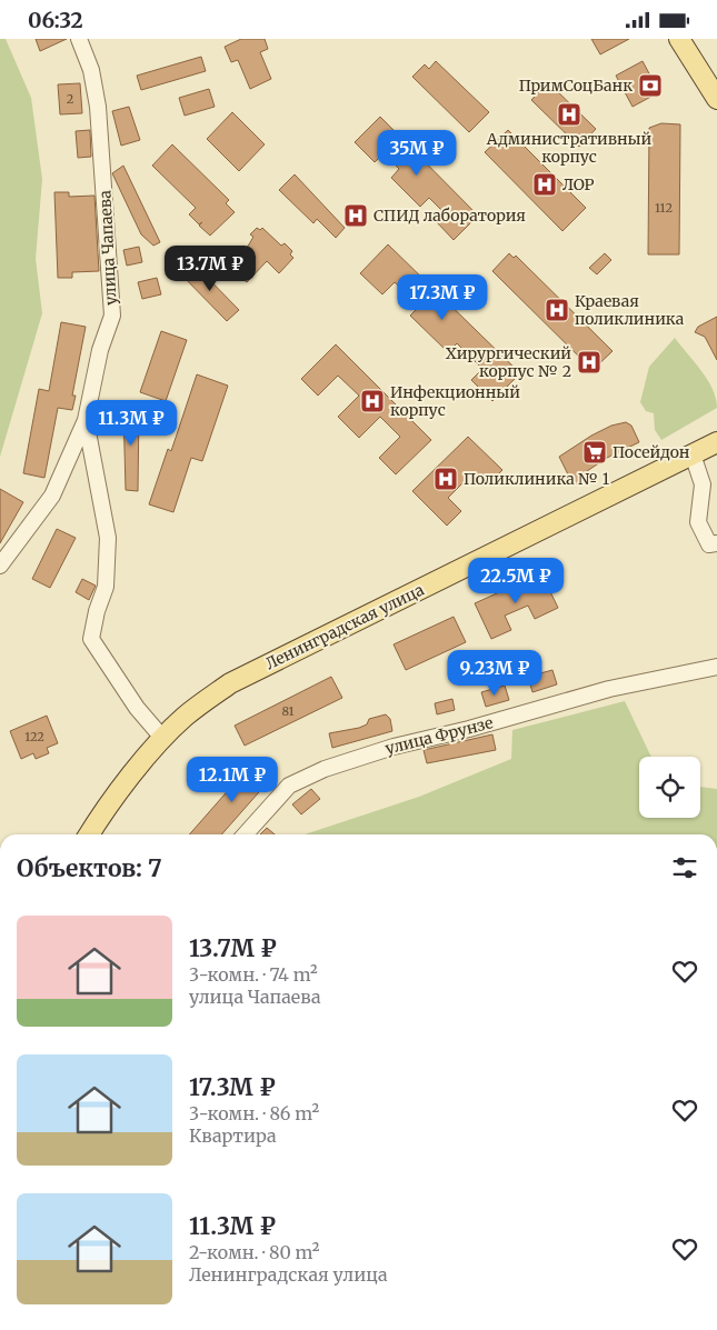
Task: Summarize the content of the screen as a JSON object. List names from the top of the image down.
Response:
{
  "streets": {
    "main road": ["Ленинградская улица"],
    "street": ["улица Чапаева", "улица Фрунзе"]
  },
  "places": {
    "bank": ["ПримСоцБанк"],
    "hospital": [
      "Административный корпус",
      "ЛОР",
      "СПИД лаборатория",
      "Краевая поликлиника",
      "Хирургический корпус № 2",
      "Инфекционный корпус",
      "Поликлиника № 1"
    ],
    "supermarket": ["Посейдон"]
  },
  "house_numbers": [
    "2",
    "112",
    "81",
    "122"
  ],
  "page": {
    "status": "06:32",
    "price": [
      "35M ₽",
      "13.7M ₽",
      "17.3M ₽",
      "11.3M ₽",
      "22.5M ₽",
      "9.23M ₽",
      "12.1M ₽"
    ],
    "heading": "Объектов: 7",
    "list": [
      {
        "name": "13.7M ₽",
        "note": "3-комн. · 74 m² · улица Чапаева"
      },
      {
        "name": "17.3M ₽",
        "note": "3-комн. · 86 m² · Квартира"
      },
      {
        "name": "11.3M ₽",
        "note": "2-комн. · 80 m² · Ленинградская улица"
      }
    ]
  }
}
